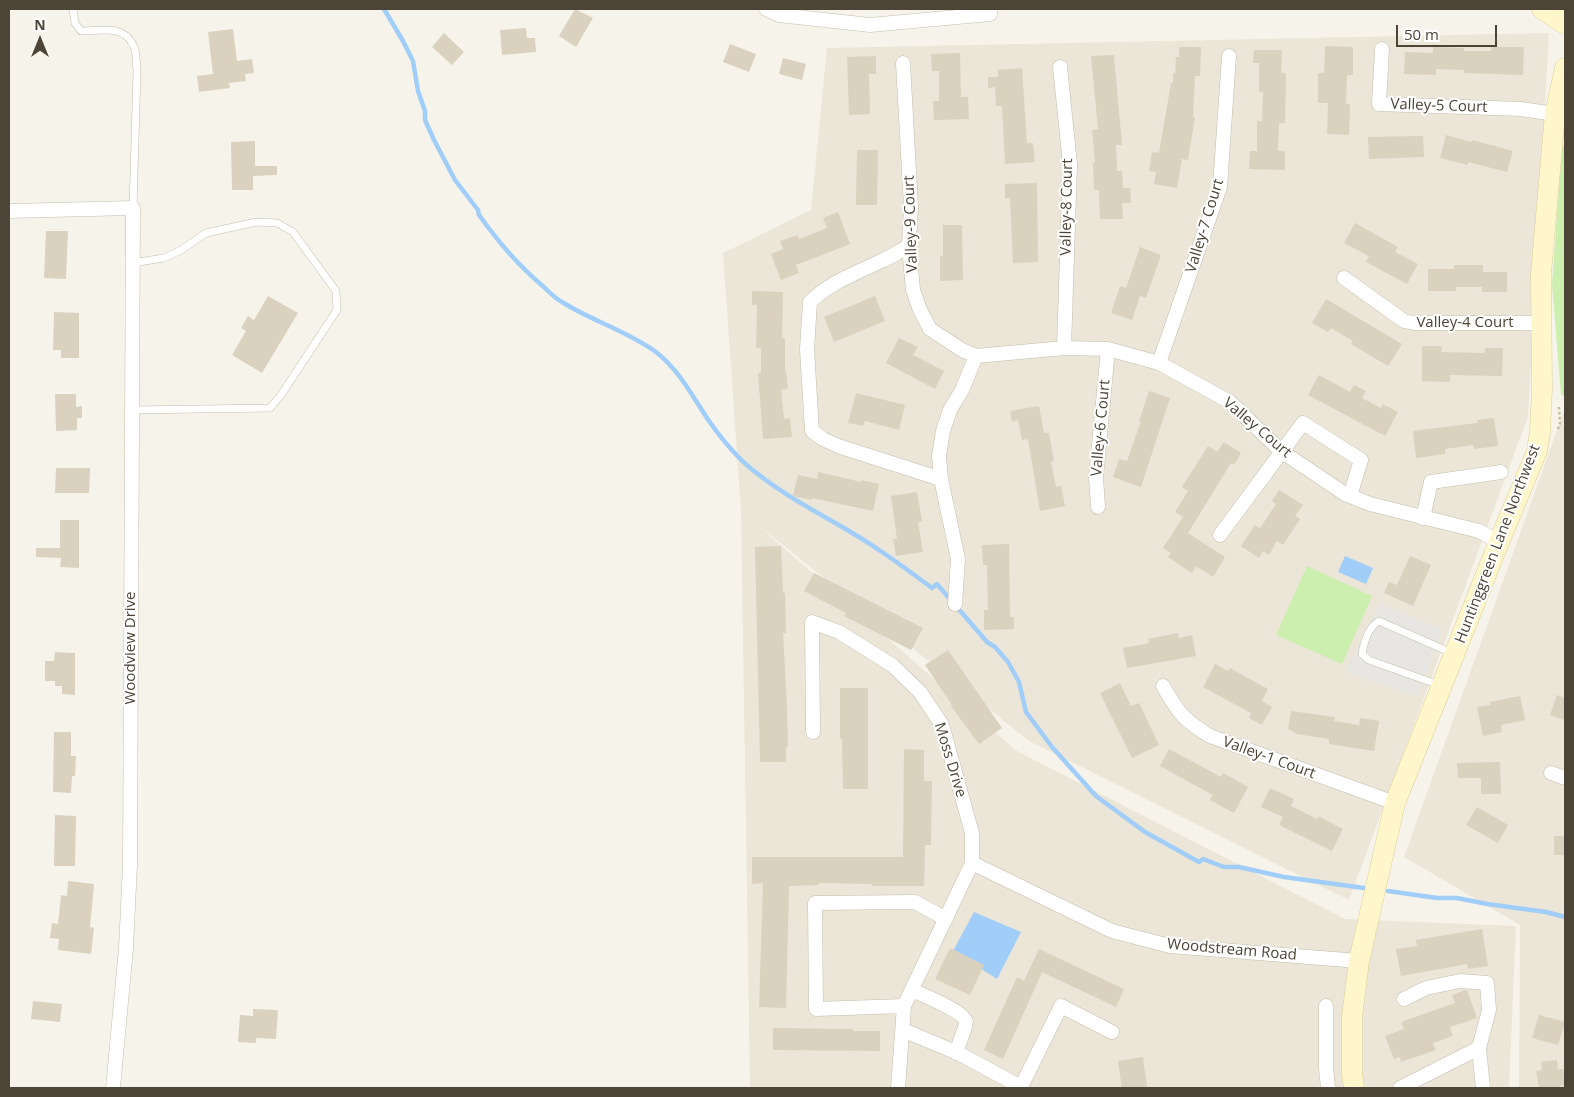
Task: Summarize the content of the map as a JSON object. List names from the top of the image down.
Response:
{
  "streets": {
    "street": [
      "Valley-5 Court",
      "Valley-8 Court",
      "Valley-9 Court",
      "Valley-7 Court",
      "Valley-4 Court",
      "Valley-6 Court",
      "Valley Court",
      "Huntinggreen Lane Northwest",
      "Woodview Drive",
      "Valley-1 Court",
      "Moss Drive",
      "Woodstream Road"
    ]
  },
  "crossings": [
    ["Valley-5 Court", "Huntinggreen Lane Northwest"],
    ["Valley-8 Court", "Valley Court"],
    ["Valley-9 Court", "Valley Court"],
    ["Valley-7 Court", "Valley Court"],
    ["Valley-4 Court", "Huntinggreen Lane Northwest"],
    ["Valley-6 Court", "Valley Court"],
    ["Valley Court", "Huntinggreen Lane Northwest"],
    ["Huntinggreen Lane Northwest", "Valley-1 Court"],
    ["Huntinggreen Lane Northwest", "Woodstream Road"],
    ["Moss Drive", "Woodstream Road"]
  ],
  "scale_bar": "50 m",
  "north": "top"
}
